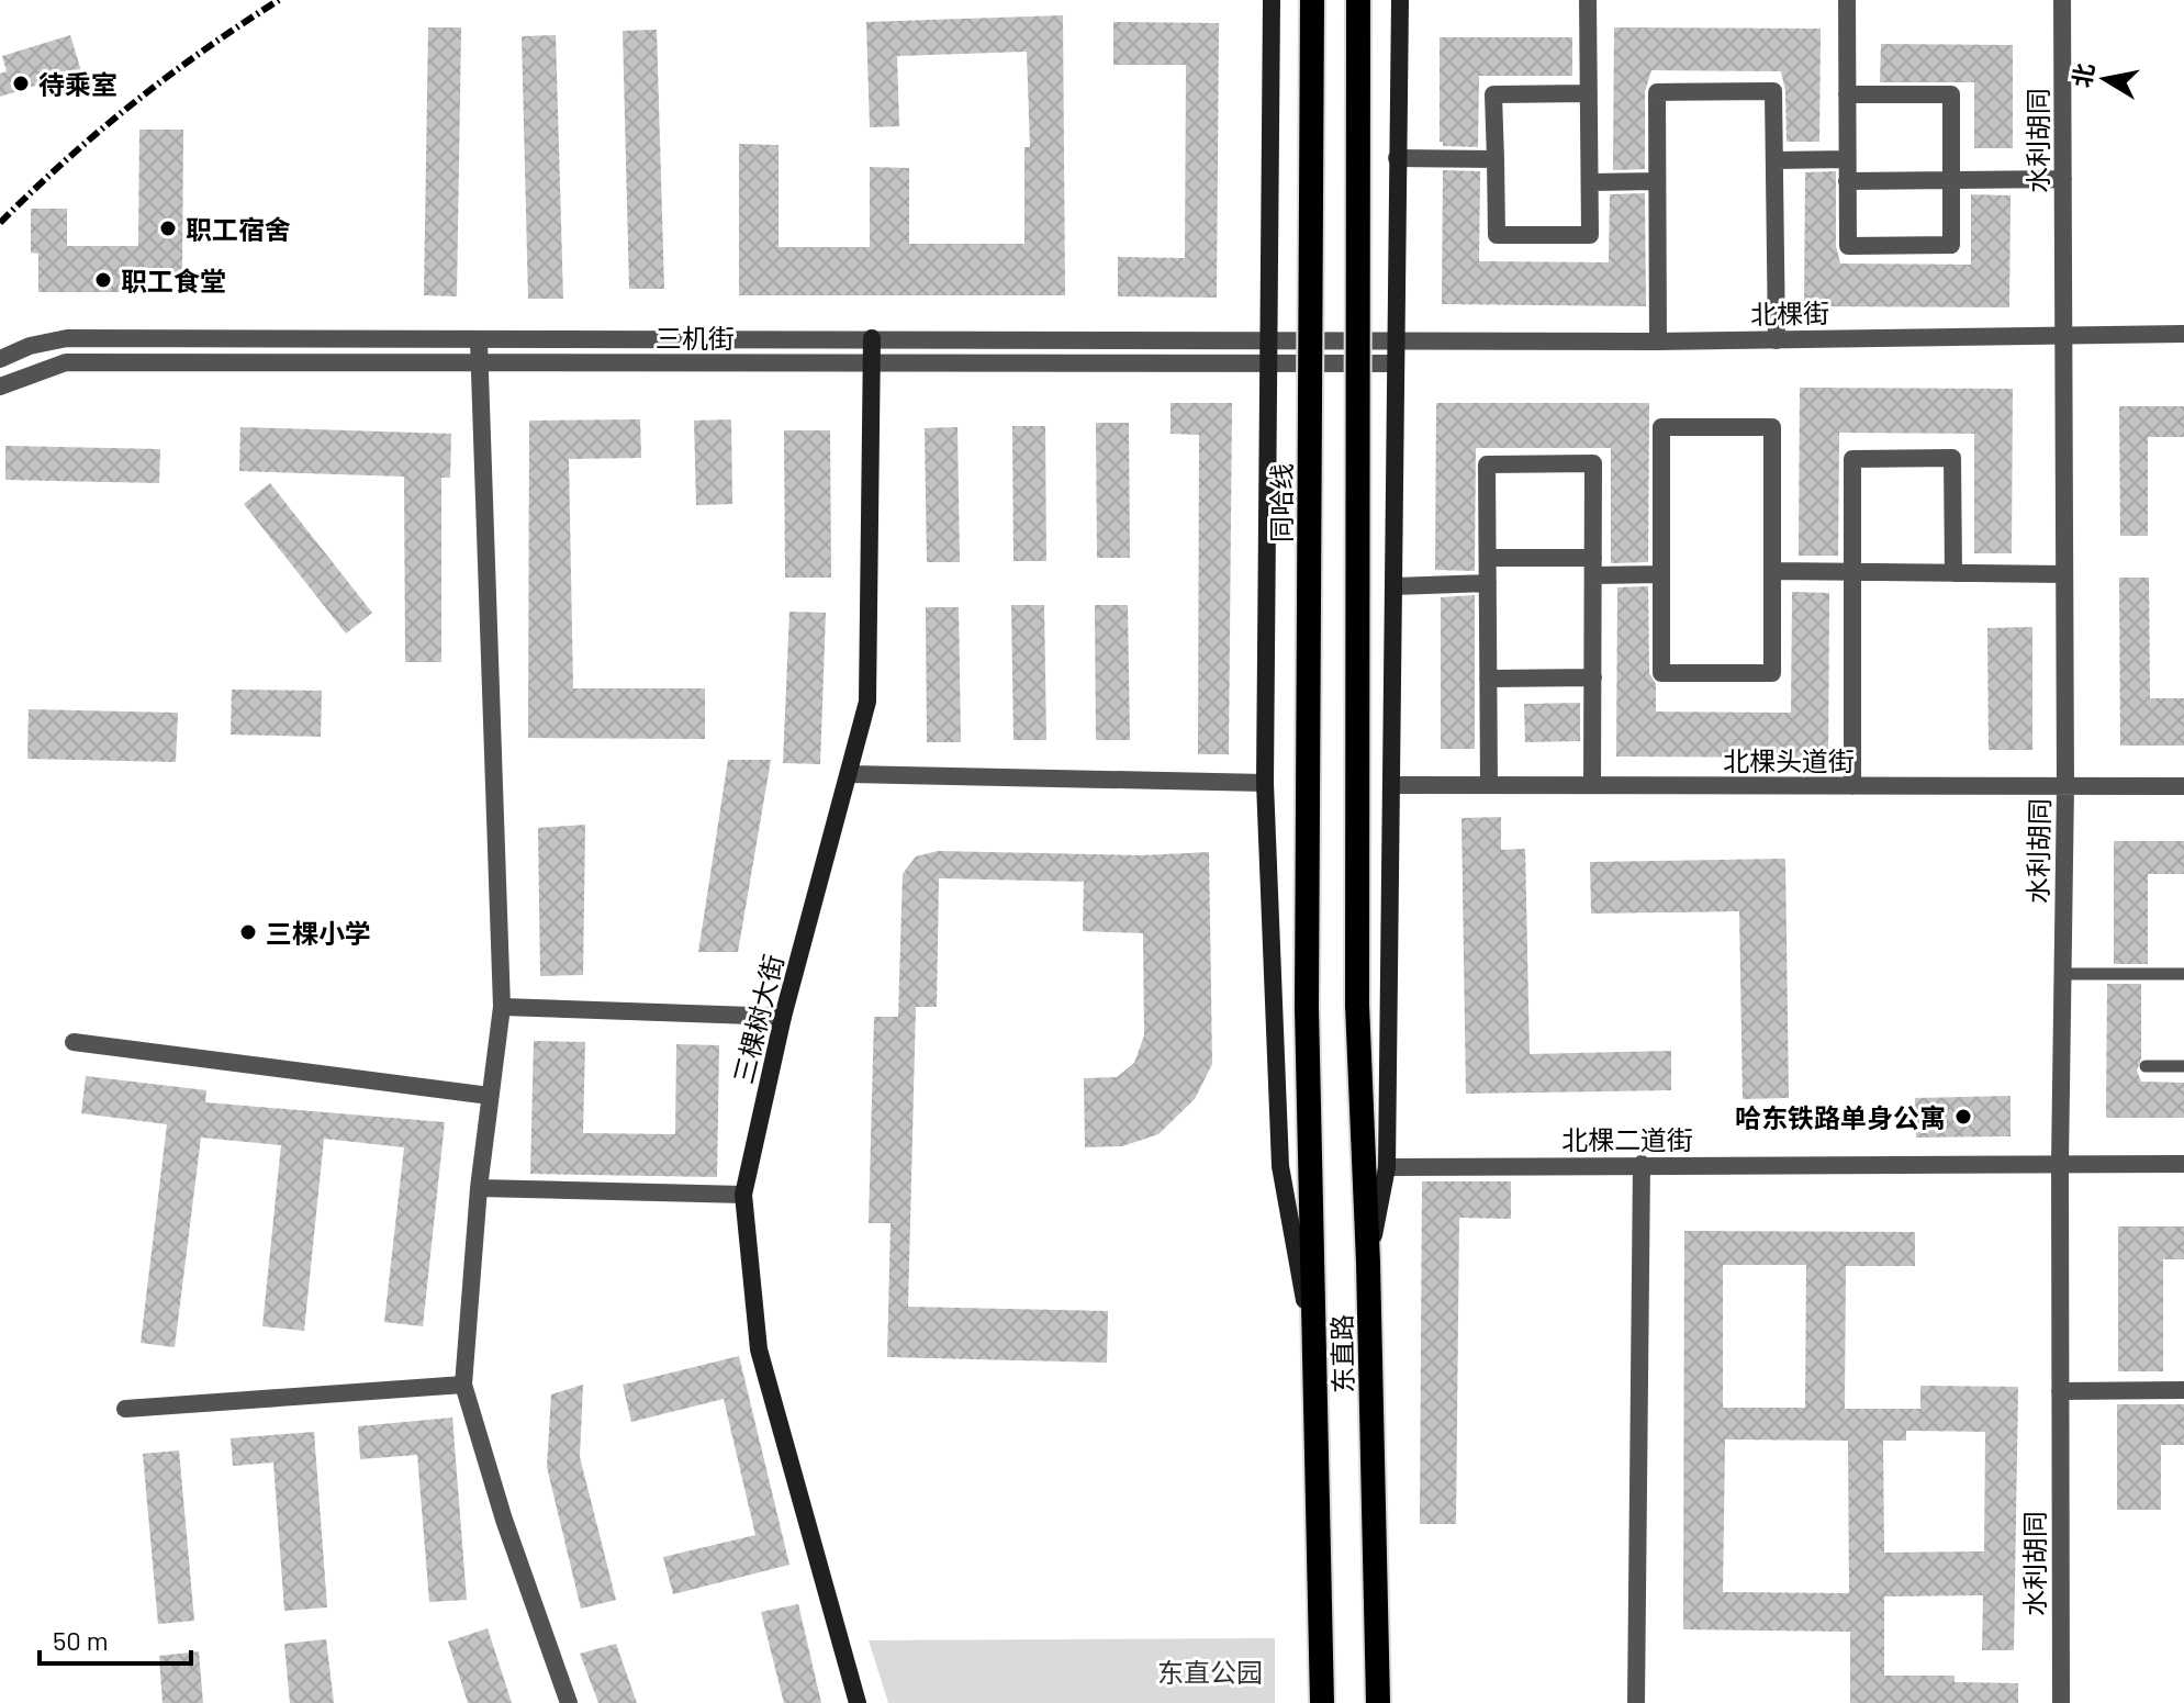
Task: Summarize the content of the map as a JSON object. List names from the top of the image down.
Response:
{
  "streets": {
    "highway": ["同哈线", "东直路"],
    "main road": ["三棵树大街"],
    "street": [
      "水利胡同",
      "北棵街",
      "三机街",
      "北棵头道街",
      "北棵二道街"
    ]
  },
  "crossings": [
    ["水利胡同", "北棵街"],
    ["水利胡同", "北棵头道街"],
    ["水利胡同", "北棵二道街"],
    ["北棵街", "三机街"],
    ["三机街", "三棵树大街"],
    ["同哈线", "东直路"]
  ],
  "parks": ["东直公园"],
  "places": [
    "待乘室",
    "职工宿舍",
    "职工食堂",
    "三棵小学",
    "哈东铁路单身公寓"
  ],
  "scale_bar": "50 m",
  "north": "left"
}
